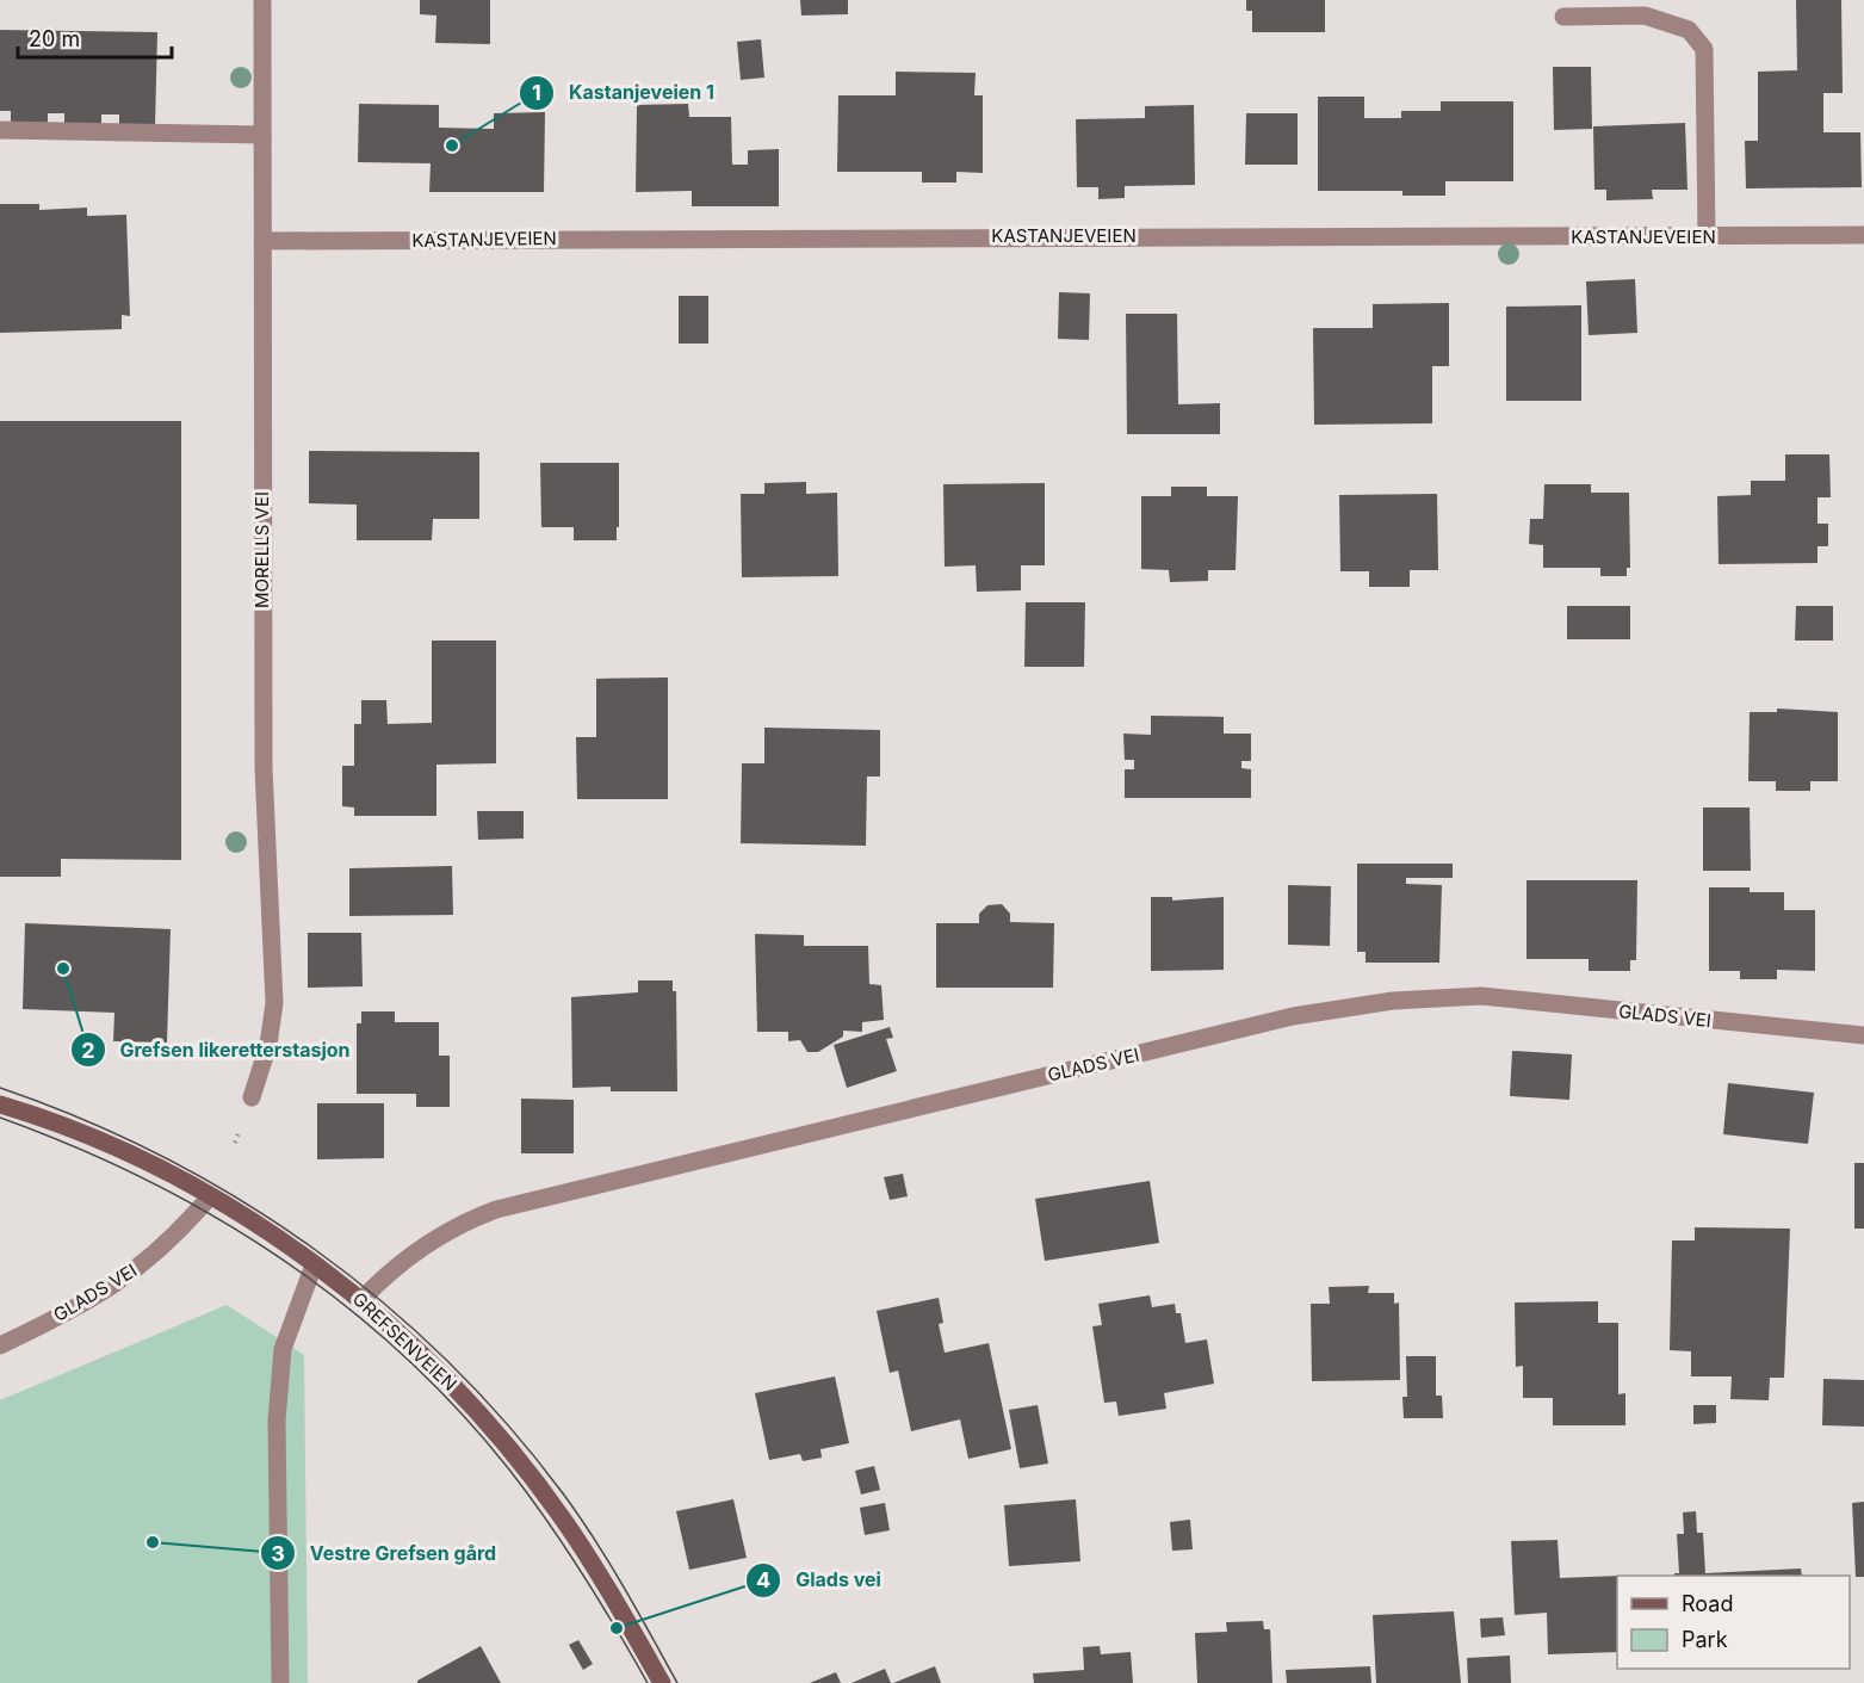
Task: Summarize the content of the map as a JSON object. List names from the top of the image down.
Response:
{
  "streets": {
    "main road": ["GREFSENVEIEN"],
    "street": ["KASTANJEVEIEN", "MORELLS VEI", "GLADS VEI"]
  },
  "crossings": [
    ["KASTANJEVEIEN", "MORELLS VEI"],
    ["GLADS VEI", "GREFSENVEIEN"]
  ],
  "places": [
    "Kastanjeveien 1",
    "Grefsen likeretterstasjon",
    "Vestre Grefsen gård",
    "Glads vei"
  ],
  "legend": ["Road", "Park"],
  "scale_bar": "20 m"
}
